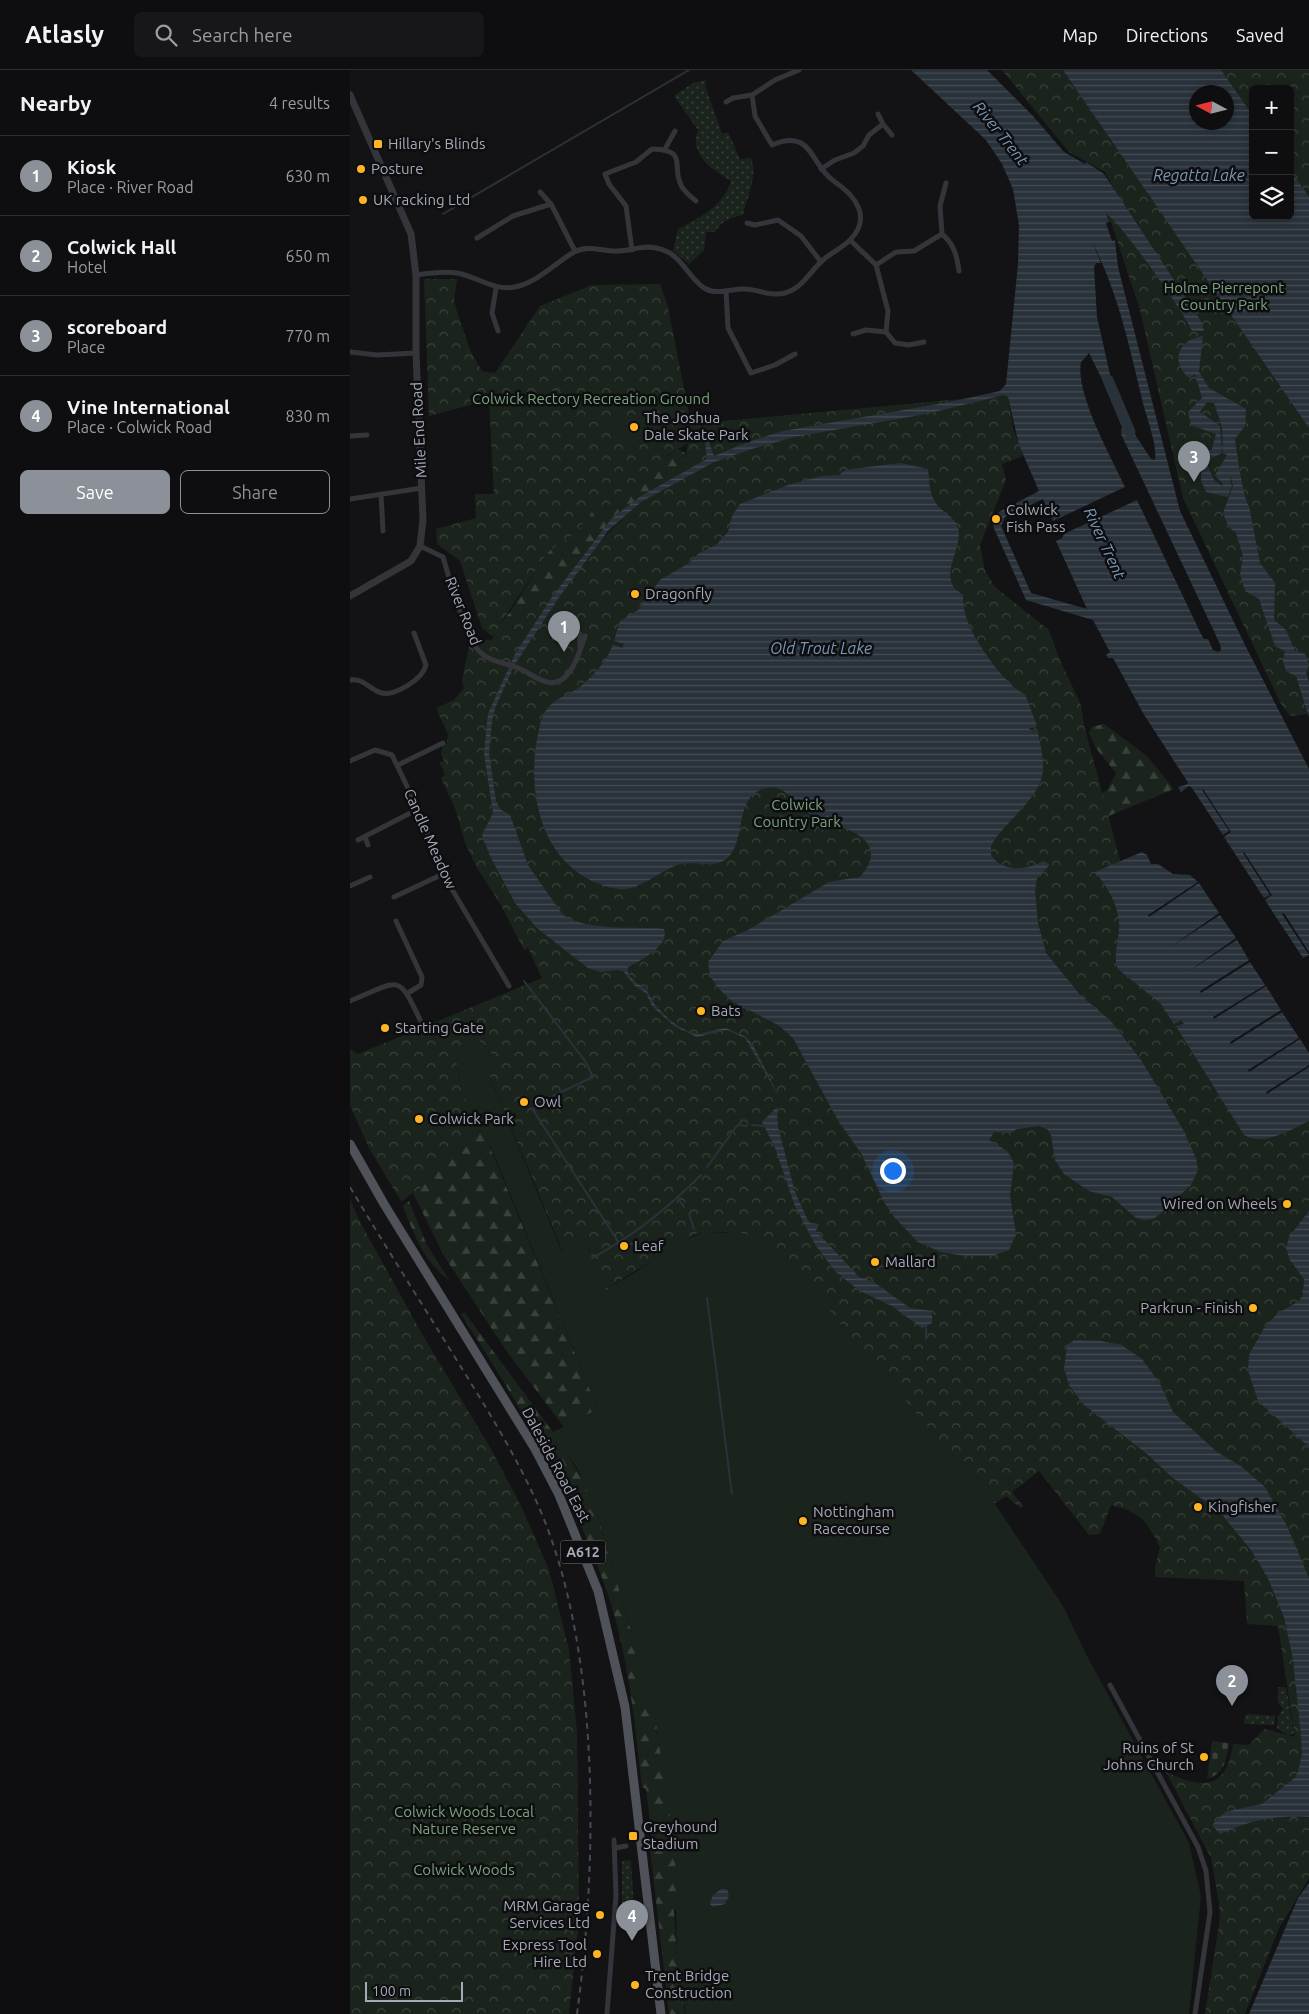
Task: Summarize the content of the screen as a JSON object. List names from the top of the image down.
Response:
{
  "streets": {
    "main road": ["Daleside Road East", "A612"],
    "street": ["Mile End Road", "River Road", "Candle Meadow"]
  },
  "crossings": [
    ["Mile End Road", "River Road"]
  ],
  "water": ["River Trent", "Regatta Lake", "Old Trout Lake"],
  "parks": [
    "Holme Pierrepont Country Park",
    "Colwick Rectory Recreation Ground",
    "Colwick Country Park",
    "Colwick Woods Local Nature Reserve",
    "Colwick Woods"
  ],
  "places": {
    "transit": ["Hillary's Blinds", "Greyhound Stadium"],
    "other": [
      "Posture",
      "UK racking Ltd",
      "The Joshua Dale Skate Park",
      "Colwick Fish Pass",
      "Dragonfly",
      "Bats",
      "Starting Gate",
      "Owl",
      "Colwick Park",
      "Wired on Wheels",
      "Leaf",
      "Mallard",
      "Parkrun - Finish",
      "Kingfisher",
      "Nottingham Racecourse",
      "Ruins of St Johns Church",
      "MRM Garage Services Ltd",
      "Express Tool Hire Ltd",
      "Trent Bridge Construction"
    ]
  },
  "scale_bar": "100 m",
  "north": "left",
  "page": {
    "header": "Atlasly",
    "search": "Search here",
    "nav": ["Map", "Directions", "Saved"],
    "heading": ["Nearby", "4 results"],
    "map_buttons": ["+", "−"],
    "list": [
      {
        "mark": "1",
        "name": "Kiosk",
        "note": "Place · River Road",
        "value": "630 m"
      },
      {
        "mark": "2",
        "name": "Colwick Hall",
        "note": "Hotel",
        "value": "650 m"
      },
      {
        "mark": "3",
        "name": "scoreboard",
        "note": "Place",
        "value": "770 m"
      },
      {
        "mark": "4",
        "name": "Vine International",
        "note": "Place · Colwick Road",
        "value": "830 m"
      }
    ],
    "pins": [
      "3",
      "1",
      "2",
      "4"
    ],
    "buttons": ["Save", "Share"],
    "scale": "100 m"
  }
}
